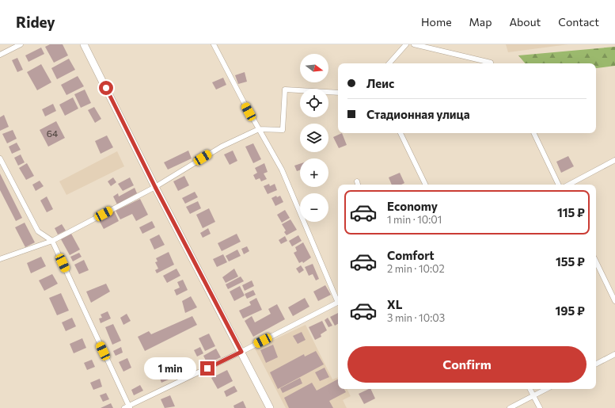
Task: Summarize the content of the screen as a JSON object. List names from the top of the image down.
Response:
{
  "house_numbers": ["64"],
  "north": "right",
  "page": {
    "header": "Ridey",
    "nav": [
      "Home",
      "Map",
      "About",
      "Contact"
    ],
    "map_buttons": ["+", "−"],
    "banner": ["Леис", "Стадионная улица"],
    "list": [
      {
        "name": "Economy",
        "note": "1 min · 10:01",
        "value": "115 ₽"
      },
      {
        "name": "Comfort",
        "note": "2 min · 10:02",
        "value": "155 ₽"
      },
      {
        "name": "XL",
        "note": "3 min · 10:03",
        "value": "195 ₽"
      }
    ],
    "buttons": "Confirm",
    "bubble": "1 min"
  }
}
